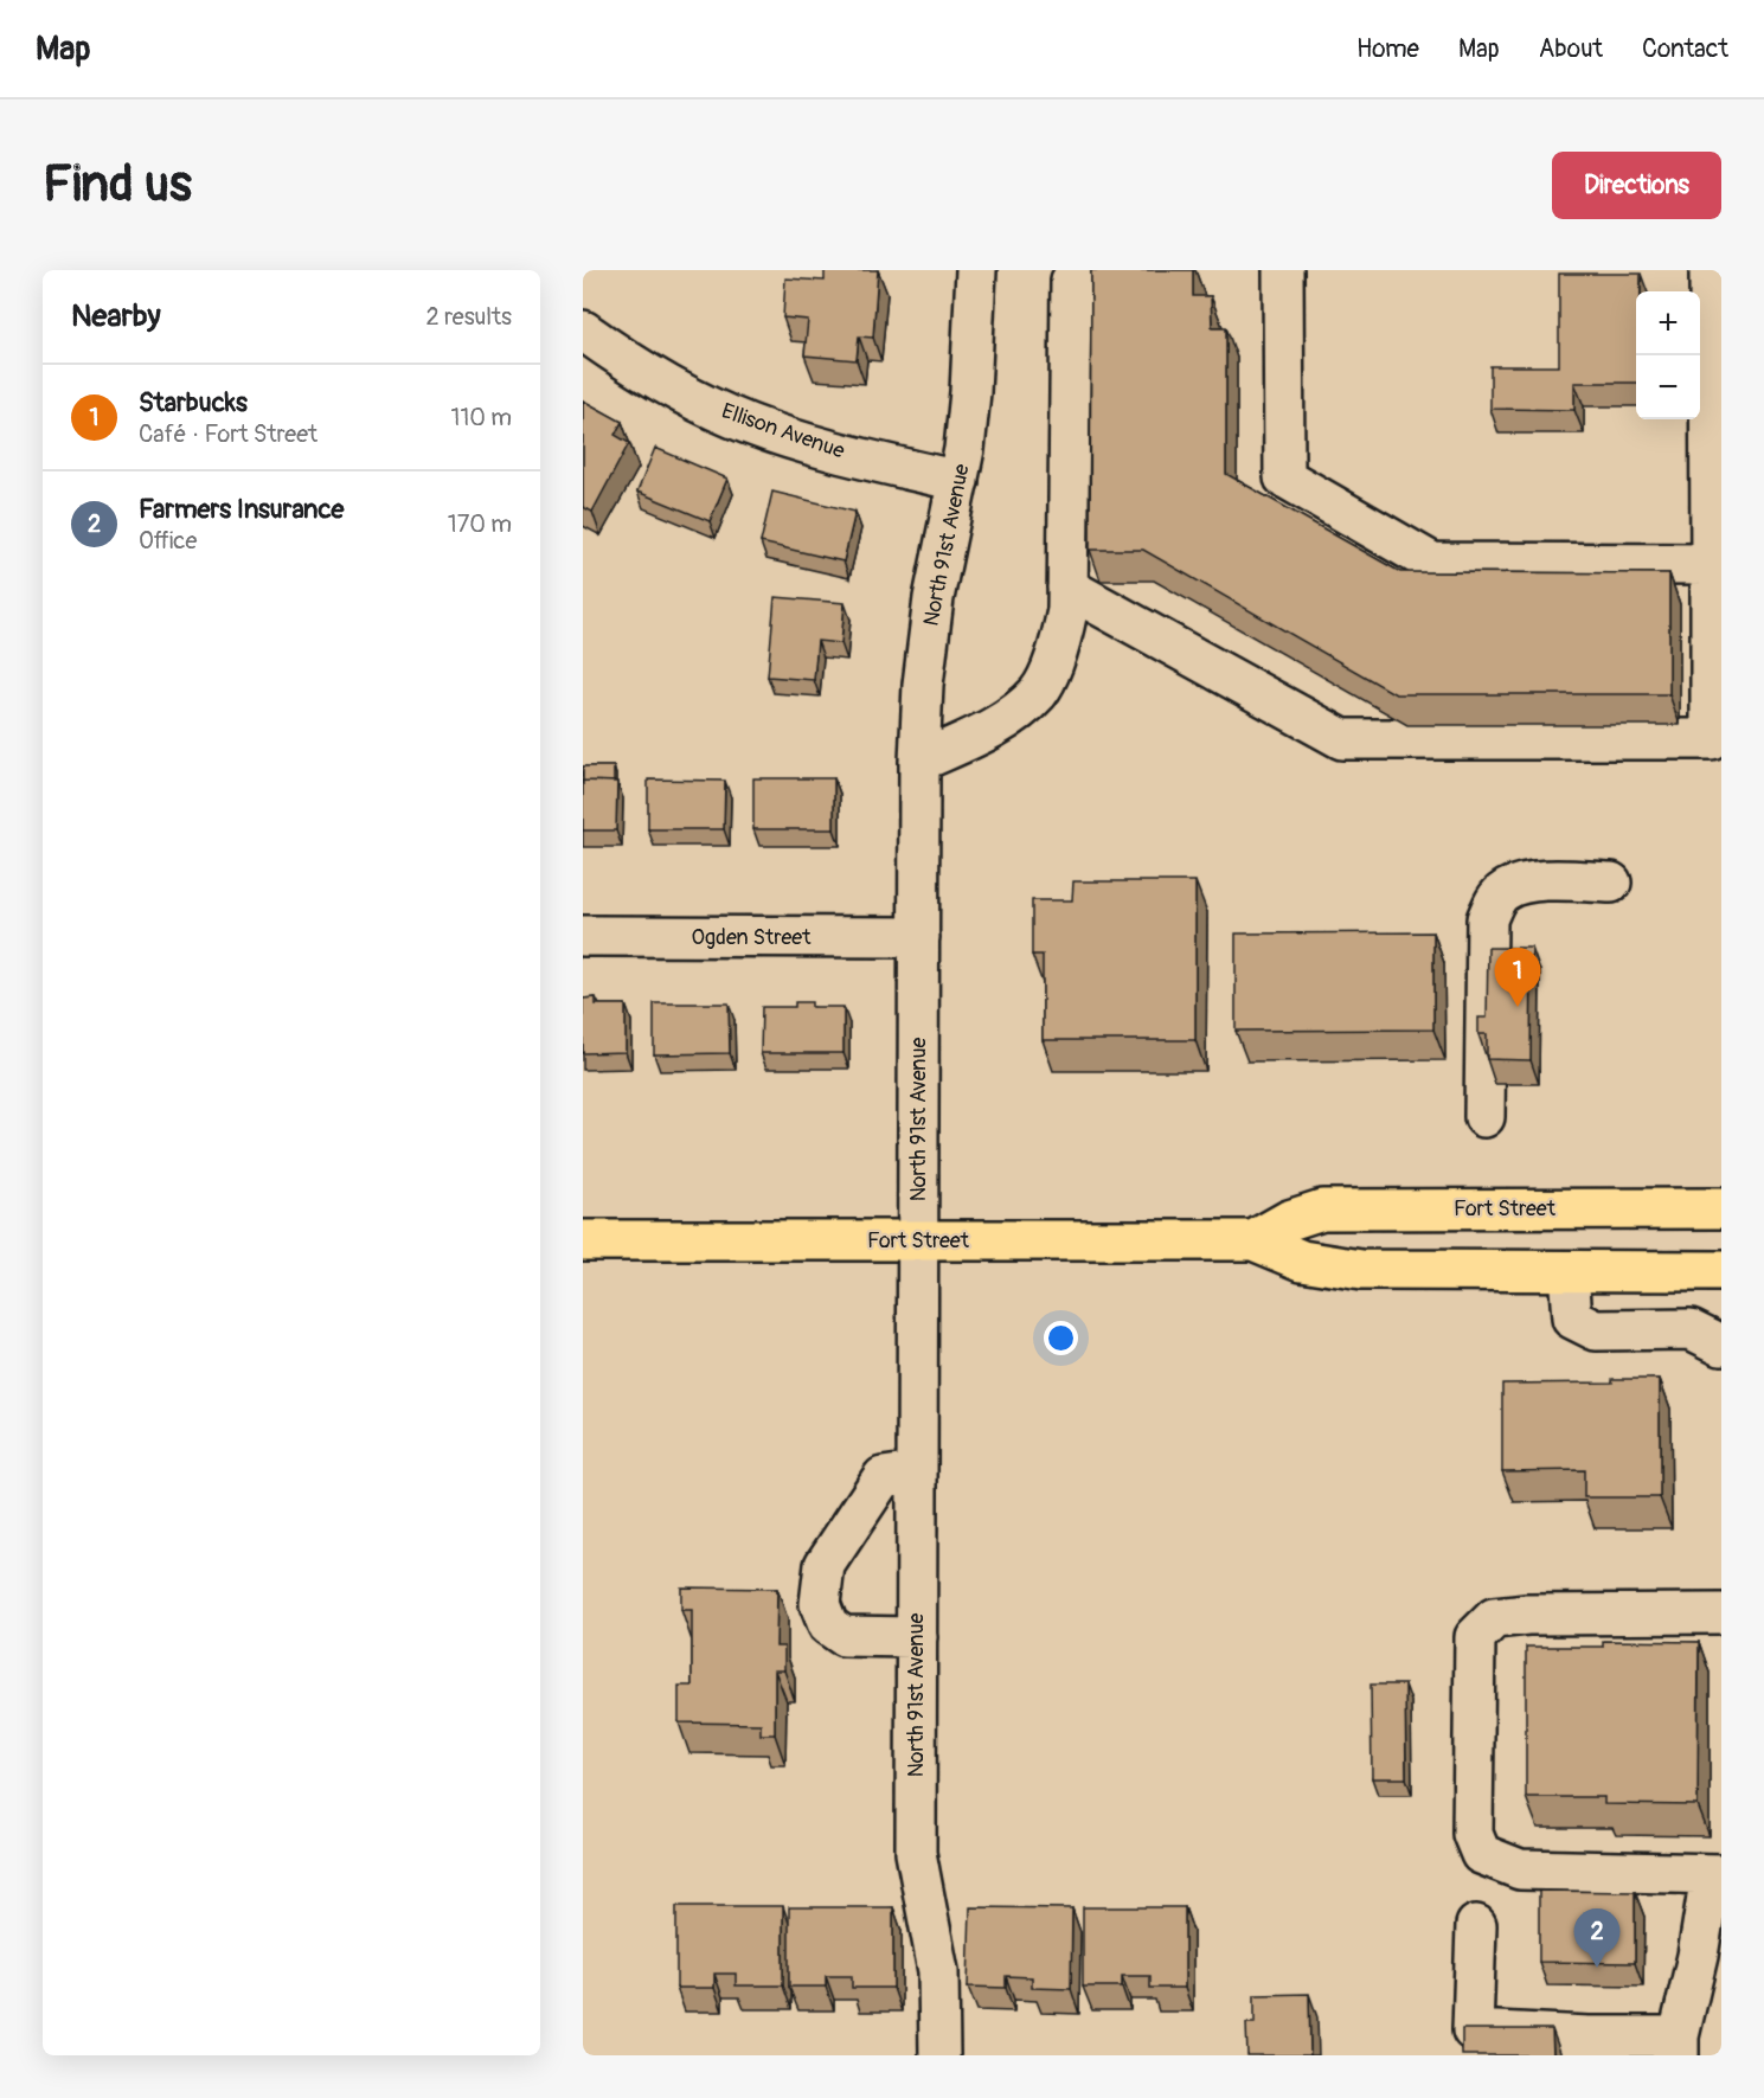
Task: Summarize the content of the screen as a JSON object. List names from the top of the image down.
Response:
{
  "streets": {
    "main road": ["Fort Street"],
    "street": ["Ellison Avenue", "North 91st Avenue", "Ogden Street"]
  },
  "crossings": [
    ["Ellison Avenue", "North 91st Avenue"],
    ["North 91st Avenue", "Ogden Street"],
    ["North 91st Avenue", "Fort Street"]
  ],
  "page": {
    "header": "Map",
    "nav": [
      "Home",
      "Map",
      "About",
      "Contact"
    ],
    "buttons": "Directions",
    "title": "Find us",
    "heading": ["Nearby", "2 results"],
    "map_buttons": ["+", "−"],
    "list": [
      {
        "mark": "1",
        "name": "Starbucks",
        "note": "Café · Fort Street",
        "value": "110 m"
      },
      {
        "mark": "2",
        "name": "Farmers Insurance",
        "note": "Office",
        "value": "170 m"
      }
    ],
    "pins": ["1", "2"]
  }
}
